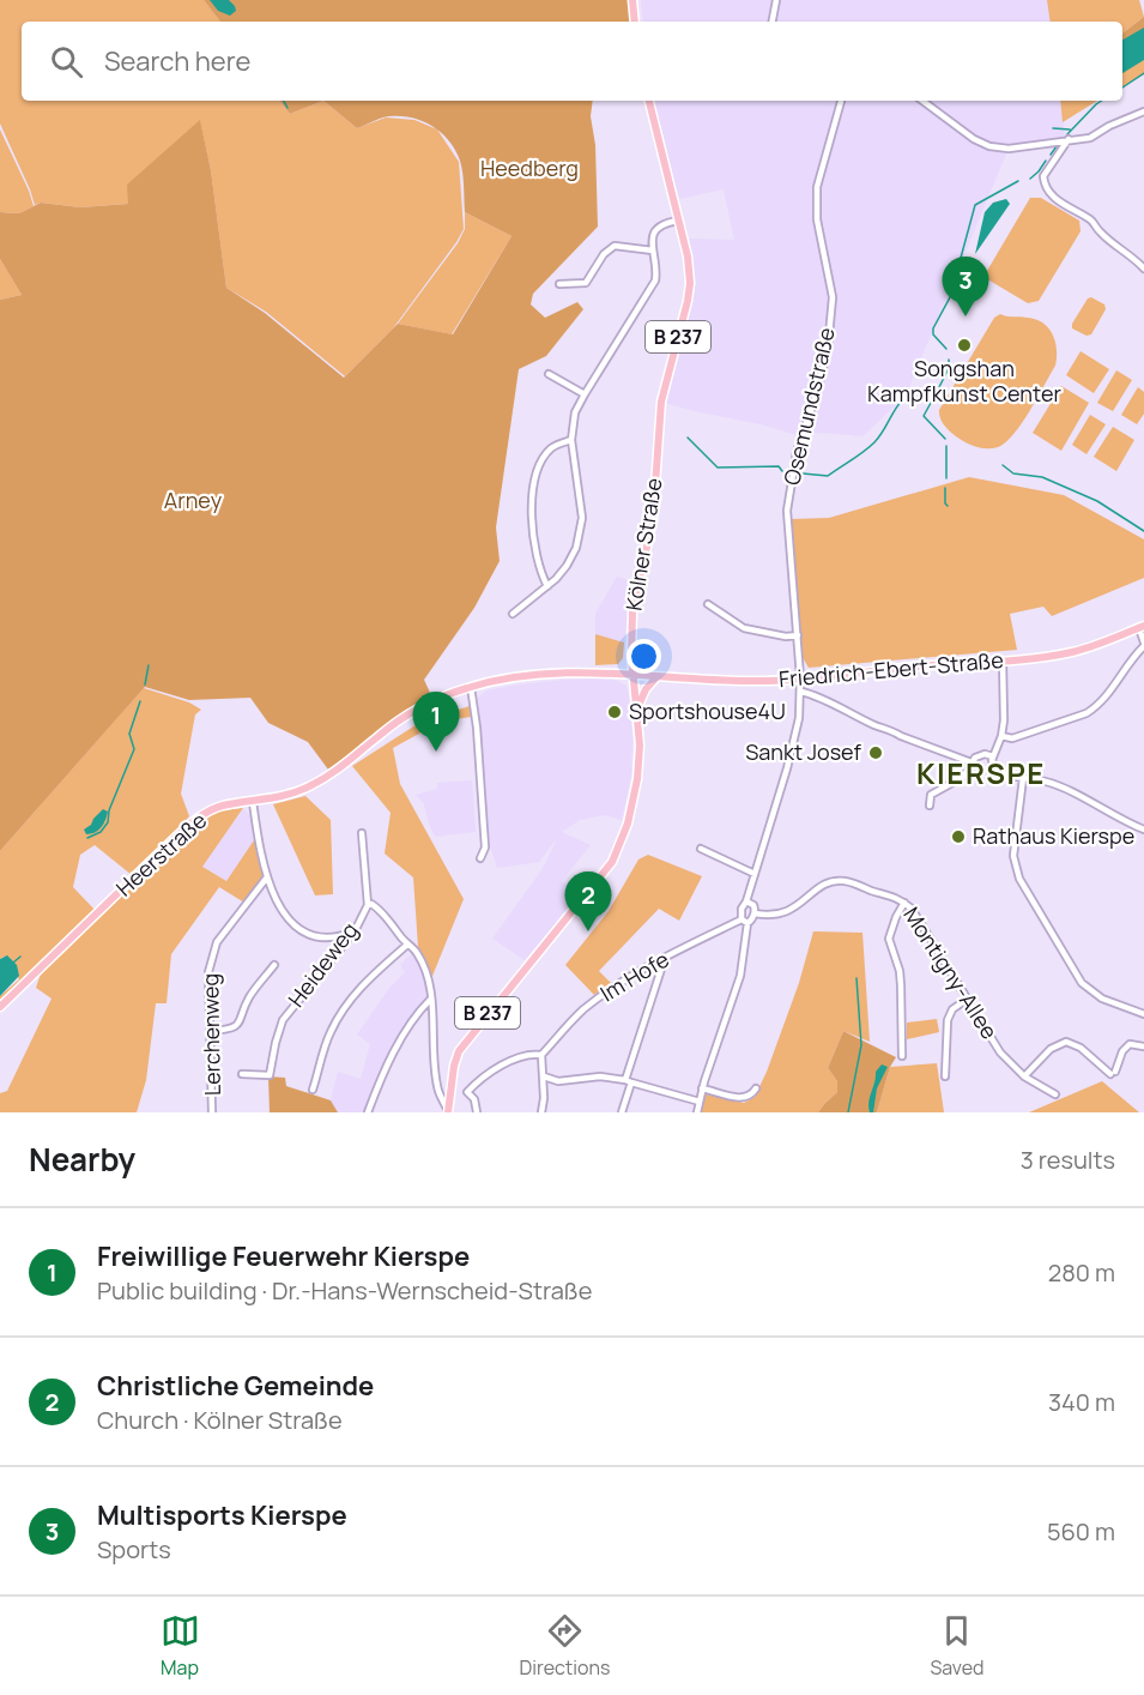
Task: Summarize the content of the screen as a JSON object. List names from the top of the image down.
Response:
{
  "streets": {
    "main road": [
      "B 237",
      "Kölner Straße",
      "Friedrich-Ebert-Straße",
      "Heerstraße"
    ],
    "street": [
      "Osemundstraße",
      "Heideweg",
      "Montigny-Allee",
      "Im Hofe",
      "Lerchenweg"
    ]
  },
  "crossings": [
    ["Osemundstraße", "Friedrich-Ebert-Straße"],
    ["Osemundstraße", "Im Hofe"],
    ["Kölner Straße", "Friedrich-Ebert-Straße"],
    ["Kölner Straße", "Heerstraße"],
    ["Kölner Straße", "Heideweg"],
    ["Friedrich-Ebert-Straße", "Heerstraße"]
  ],
  "districts": ["KIERSPE"],
  "parks": ["Heedberg", "Arney"],
  "places": [
    "Songshan Kampfkunst Center",
    "Sportshouse4U",
    "Sankt Josef",
    "Rathaus Kierspe"
  ],
  "page": {
    "search": "Search here",
    "pins": ["3", "1", "2"],
    "heading": ["Nearby", "3 results"],
    "list": [
      {
        "mark": "1",
        "name": "Freiwillige Feuerwehr Kierspe",
        "note": "Public building · Dr.-Hans-Wernscheid-Straße",
        "value": "280 m"
      },
      {
        "mark": "2",
        "name": "Christliche Gemeinde",
        "note": "Church · Kölner Straße",
        "value": "340 m"
      },
      {
        "mark": "3",
        "name": "Multisports Kierspe",
        "note": "Sports",
        "value": "560 m"
      }
    ],
    "nav": ["Map", "Directions", "Saved"]
  }
}
